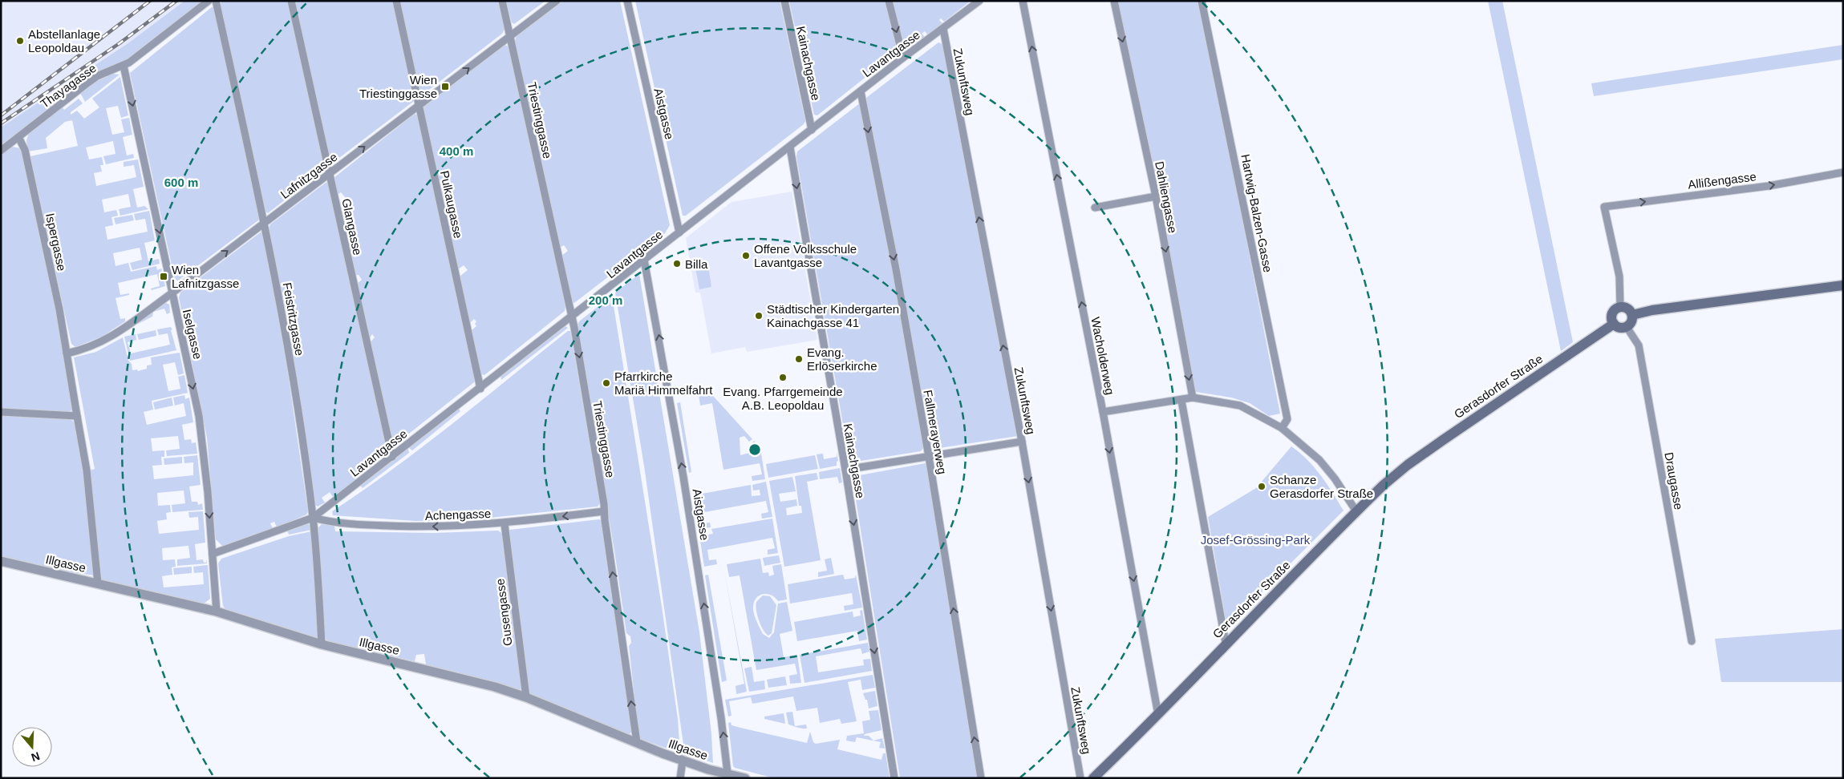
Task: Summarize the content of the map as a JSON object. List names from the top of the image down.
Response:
{
  "streets": {
    "main road": ["Gerasdorfer Straße"],
    "street": [
      "Lavantgasse",
      "Kainachgasse",
      "Zukunftsweg",
      "Thayagasse",
      "Aistgasse",
      "Triestinggasse",
      "Lafnitzgasse",
      "Allißengasse",
      "Dahliengasse",
      "Pulkaugasse",
      "Hartwig-Balzen-Gasse",
      "Glangasse",
      "Ispergasse",
      "Feistritzgasse",
      "Iselgasse",
      "Wacholderweg",
      "Fallmerayerweg",
      "Draugasse",
      "Achengasse",
      "Illgasse",
      "Gusengasse"
    ]
  },
  "crossings": [
    ["Lavantgasse", "Kainachgasse"],
    ["Lavantgasse", "Zukunftsweg"],
    ["Lavantgasse", "Aistgasse"],
    ["Lavantgasse", "Triestinggasse"],
    ["Lavantgasse", "Pulkaugasse"],
    ["Lavantgasse", "Glangasse"],
    ["Lavantgasse", "Feistritzgasse"],
    ["Lavantgasse", "Iselgasse"],
    ["Lavantgasse", "Fallmerayerweg"],
    ["Lavantgasse", "Achengasse"],
    ["Thayagasse", "Ispergasse"],
    ["Thayagasse", "Iselgasse"],
    ["Aistgasse", "Illgasse"],
    ["Triestinggasse", "Lafnitzgasse"],
    ["Triestinggasse", "Achengasse"],
    ["Triestinggasse", "Illgasse"],
    ["Lafnitzgasse", "Pulkaugasse"],
    ["Lafnitzgasse", "Glangasse"],
    ["Lafnitzgasse", "Ispergasse"],
    ["Lafnitzgasse", "Feistritzgasse"],
    ["Lafnitzgasse", "Iselgasse"],
    ["Allißengasse", "Gerasdorfer Straße"],
    ["Allißengasse", "Draugasse"],
    ["Feistritzgasse", "Achengasse"],
    ["Feistritzgasse", "Illgasse"],
    ["Iselgasse", "Illgasse"],
    ["Wacholderweg", "Gerasdorfer Straße"],
    ["Gerasdorfer Straße", "Draugasse"],
    ["Achengasse", "Gusengasse"],
    ["Illgasse", "Gusengasse"]
  ],
  "one_way": [
    "Kainachgasse",
    "Aistgasse",
    "Lafnitzgasse",
    "Dahliengasse",
    "Iselgasse",
    "Achengasse"
  ],
  "parks": ["Josef-Grössing-Park"],
  "places": {
    "other": [
      "Abstellanlage Leopoldau",
      "Offene Volksschule Lavantgasse",
      "Billa",
      "Städtischer Kindergarten Kainachgasse 41",
      "Evang. Erlöserkirche",
      "Evang. Pfarrgemeinde A.B. Leopoldau",
      "Pfarrkirche Mariä Himmelfahrt",
      "Schanze Gerasdorfer Straße"
    ],
    "transit": ["Wien Triestinggasse", "Wien Lafnitzgasse"]
  },
  "north": "bottom",
  "rings": ["400 m", "600 m", "200 m"]
}
